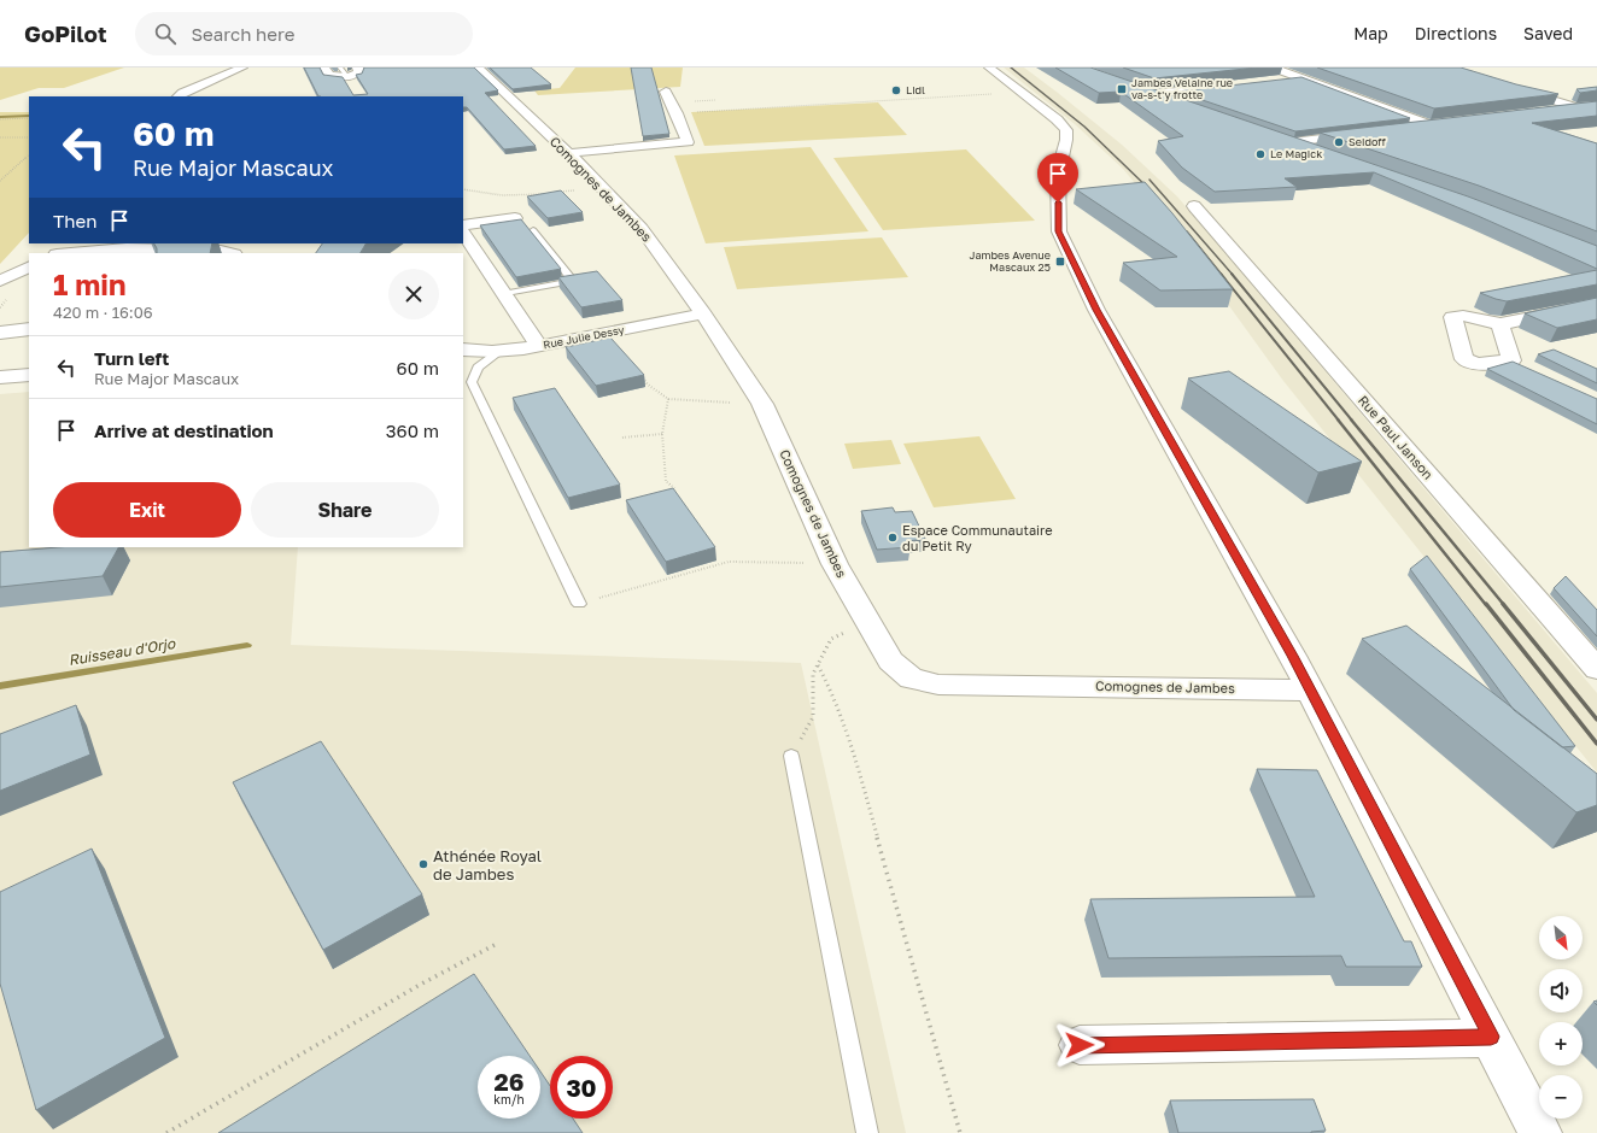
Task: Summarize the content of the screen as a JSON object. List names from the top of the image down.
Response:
{
  "streets": {
    "street": ["Comognes de Jambes", "Rue Julie Dessy", "Rue Paul Janson"]
  },
  "crossings": [
    ["Comognes de Jambes", "Rue Julie Dessy"]
  ],
  "water": ["Ruisseau d'Orjo"],
  "places": {
    "transit": ["Jambes Velaine rue va-s-t'y frotte", "Jambes Avenue Mascaux 25"],
    "other": [
      "Lidl",
      "Seidoff",
      "Le Magick",
      "Espace Communautaire du Petit Ry",
      "Athénée Royal de Jambes"
    ]
  },
  "north": "bottom right",
  "page": {
    "header": "GoPilot",
    "search": "Search here",
    "nav": ["Map", "Directions", "Saved"],
    "turn": ["60 m", "Rue Major Mascaux"],
    "then": "Then",
    "heading": ["1 min", "420 m · 16:06"],
    "list": [
      {
        "name": "Turn left",
        "note": "Rue Major Mascaux",
        "value": "60 m"
      },
      {
        "name": "Arrive at destination",
        "value": "360 m"
      }
    ],
    "buttons": ["Exit", "Share"],
    "map_buttons": ["+", "−"],
    "speed": "26 km/h",
    "limit": "30"
  }
}
